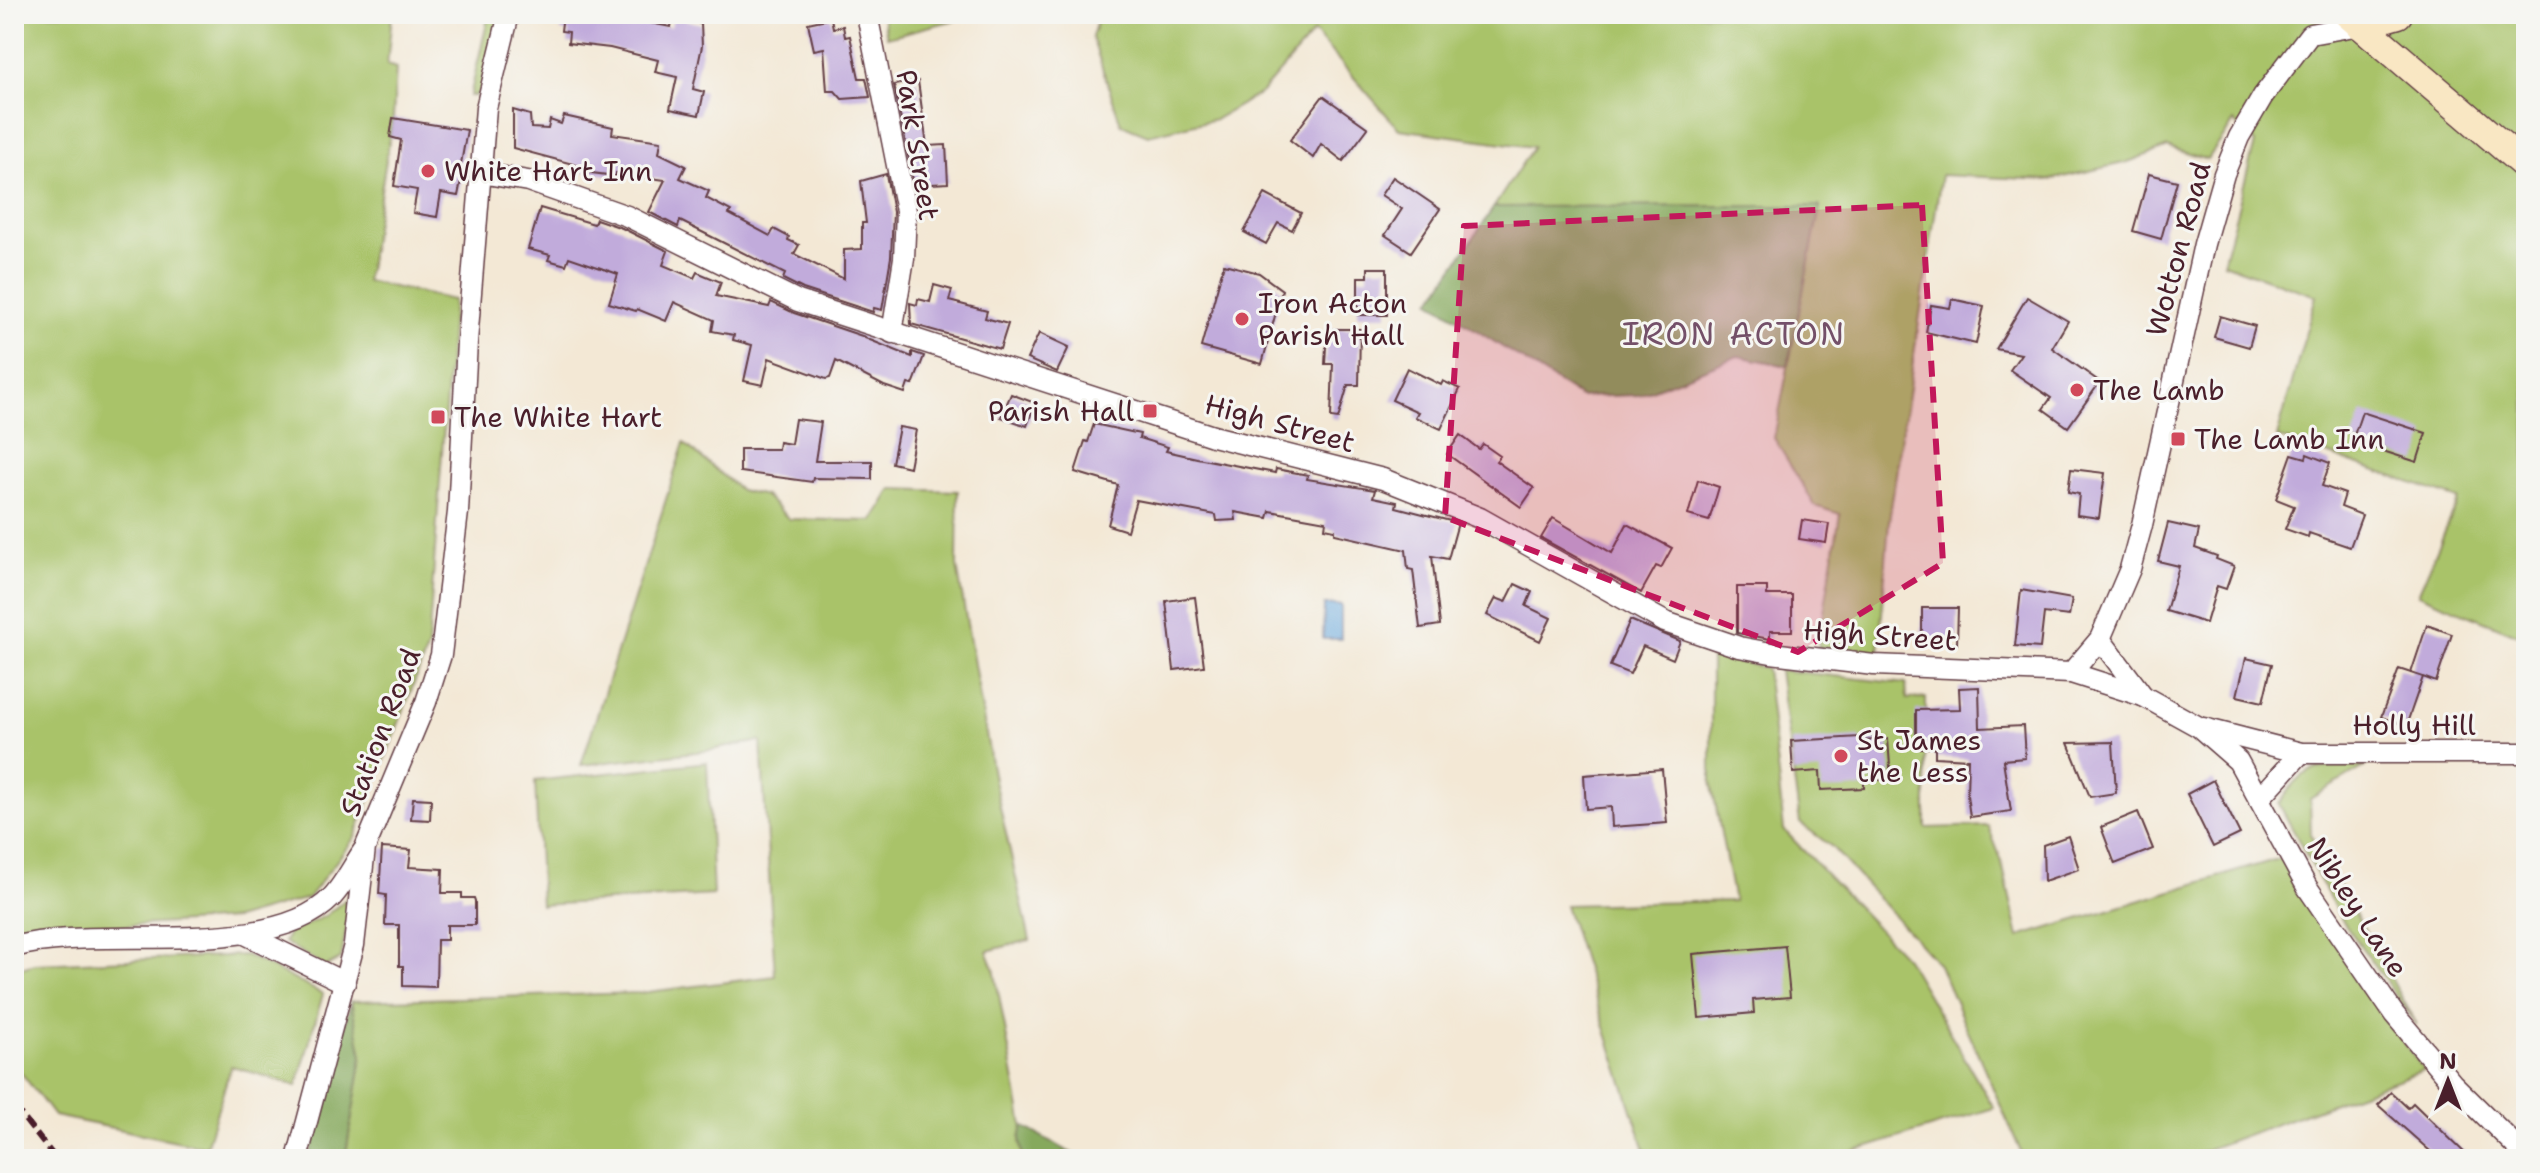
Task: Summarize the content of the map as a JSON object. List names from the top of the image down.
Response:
{
  "streets": {
    "street": [
      "Park Street",
      "Wotton Road",
      "High Street",
      "Holly Hill",
      "Station Road",
      "Nibley Lane"
    ]
  },
  "crossings": [
    ["Park Street", "High Street"],
    ["Wotton Road", "High Street"],
    ["Wotton Road", "Nibley Lane"],
    ["High Street", "Station Road"],
    ["High Street", "Nibley Lane"],
    ["Holly Hill", "Nibley Lane"]
  ],
  "districts": ["IRON ACTON"],
  "places": {
    "other": [
      "White Hart Inn",
      "Iron Acton Parish Hall",
      "The Lamb",
      "St James the Less"
    ],
    "transit": ["Parish Hall", "The White Hart", "The Lamb Inn"]
  },
  "north": "top"
}
